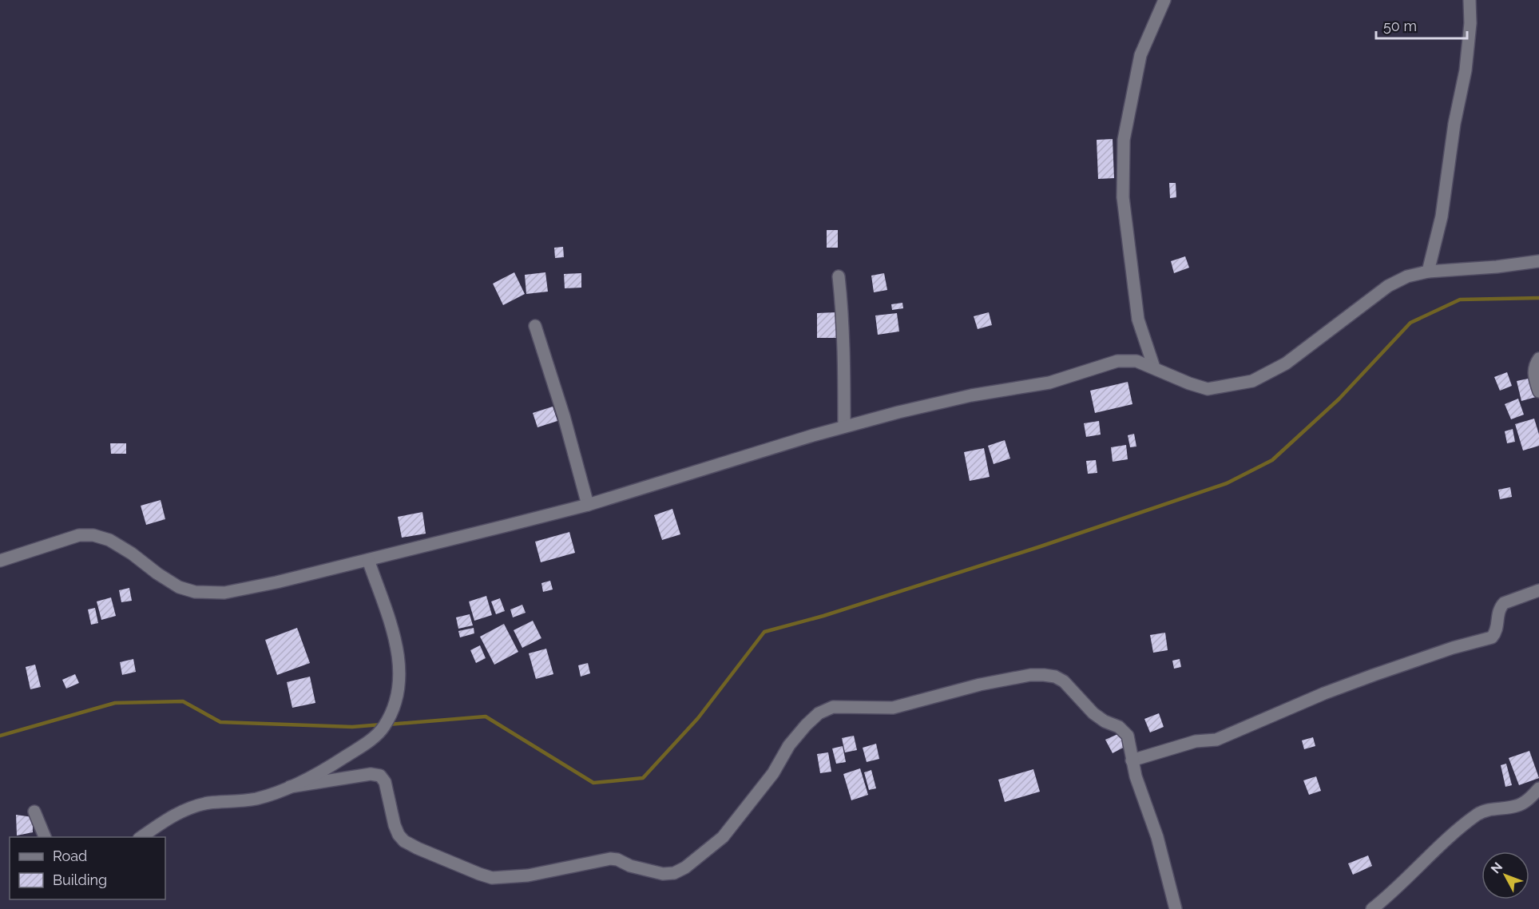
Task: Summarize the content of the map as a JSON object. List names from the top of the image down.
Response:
{
  "legend": ["Road", "Building"],
  "scale_bar": "50 m",
  "north": "top left"
}
